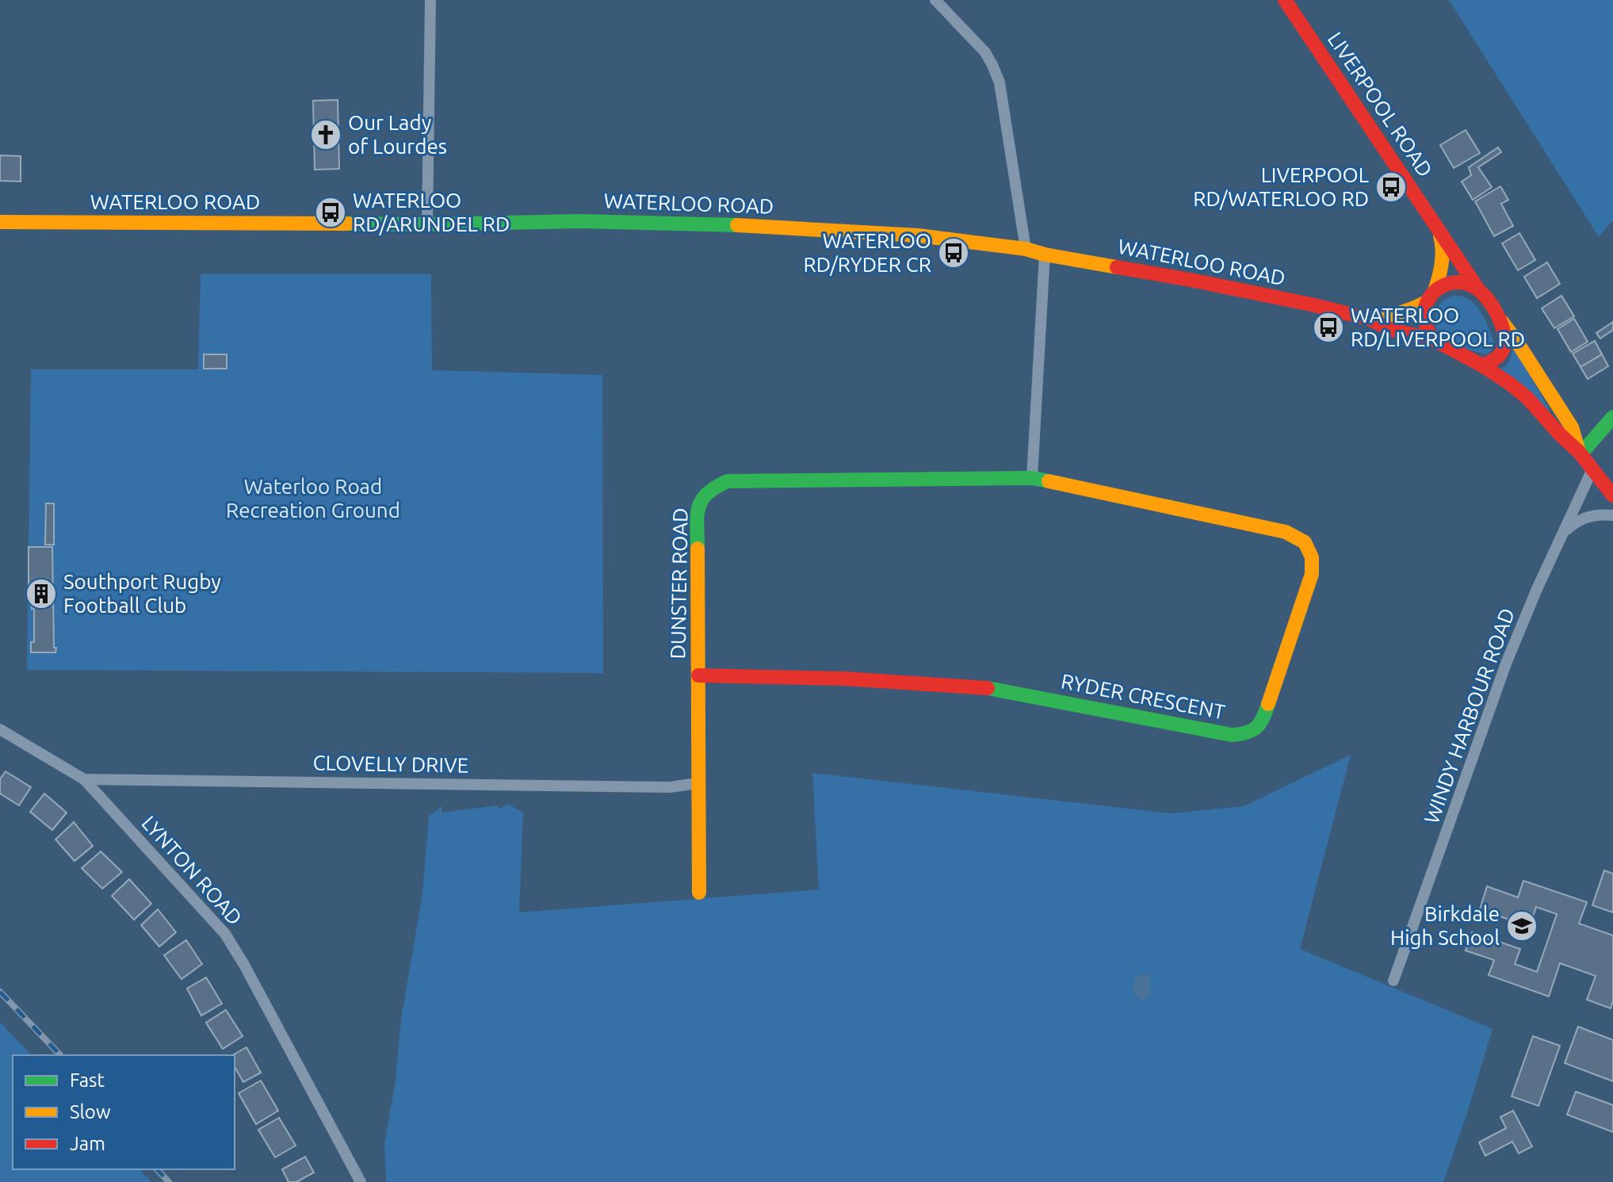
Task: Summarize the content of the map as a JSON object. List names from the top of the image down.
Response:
{
  "streets": {
    "main road": [
      "LIVERPOOL ROAD",
      "WATERLOO ROAD",
      "DUNSTER ROAD",
      "RYDER CRESCENT"
    ],
    "street": ["WINDY HARBOUR ROAD", "CLOVELLY DRIVE", "LYNTON ROAD"]
  },
  "crossings": [
    ["LIVERPOOL ROAD", "WATERLOO ROAD"],
    ["DUNSTER ROAD", "RYDER CRESCENT"],
    ["DUNSTER ROAD", "CLOVELLY DRIVE"],
    ["CLOVELLY DRIVE", "LYNTON ROAD"]
  ],
  "parks": ["Waterloo Road Recreation Ground"],
  "places": {
    "church": ["Our Lady of Lourdes"],
    "bus stop": [
      "LIVERPOOL RD/WATERLOO RD",
      "WATERLOO RD/ARUNDEL RD",
      "WATERLOO RD/RYDER CR",
      "WATERLOO RD/LIVERPOOL RD"
    ],
    "building": ["Southport Rugby Football Club"],
    "school or university": ["Birkdale High School"]
  },
  "legend": ["Fast", "Slow", "Jam"]
}
